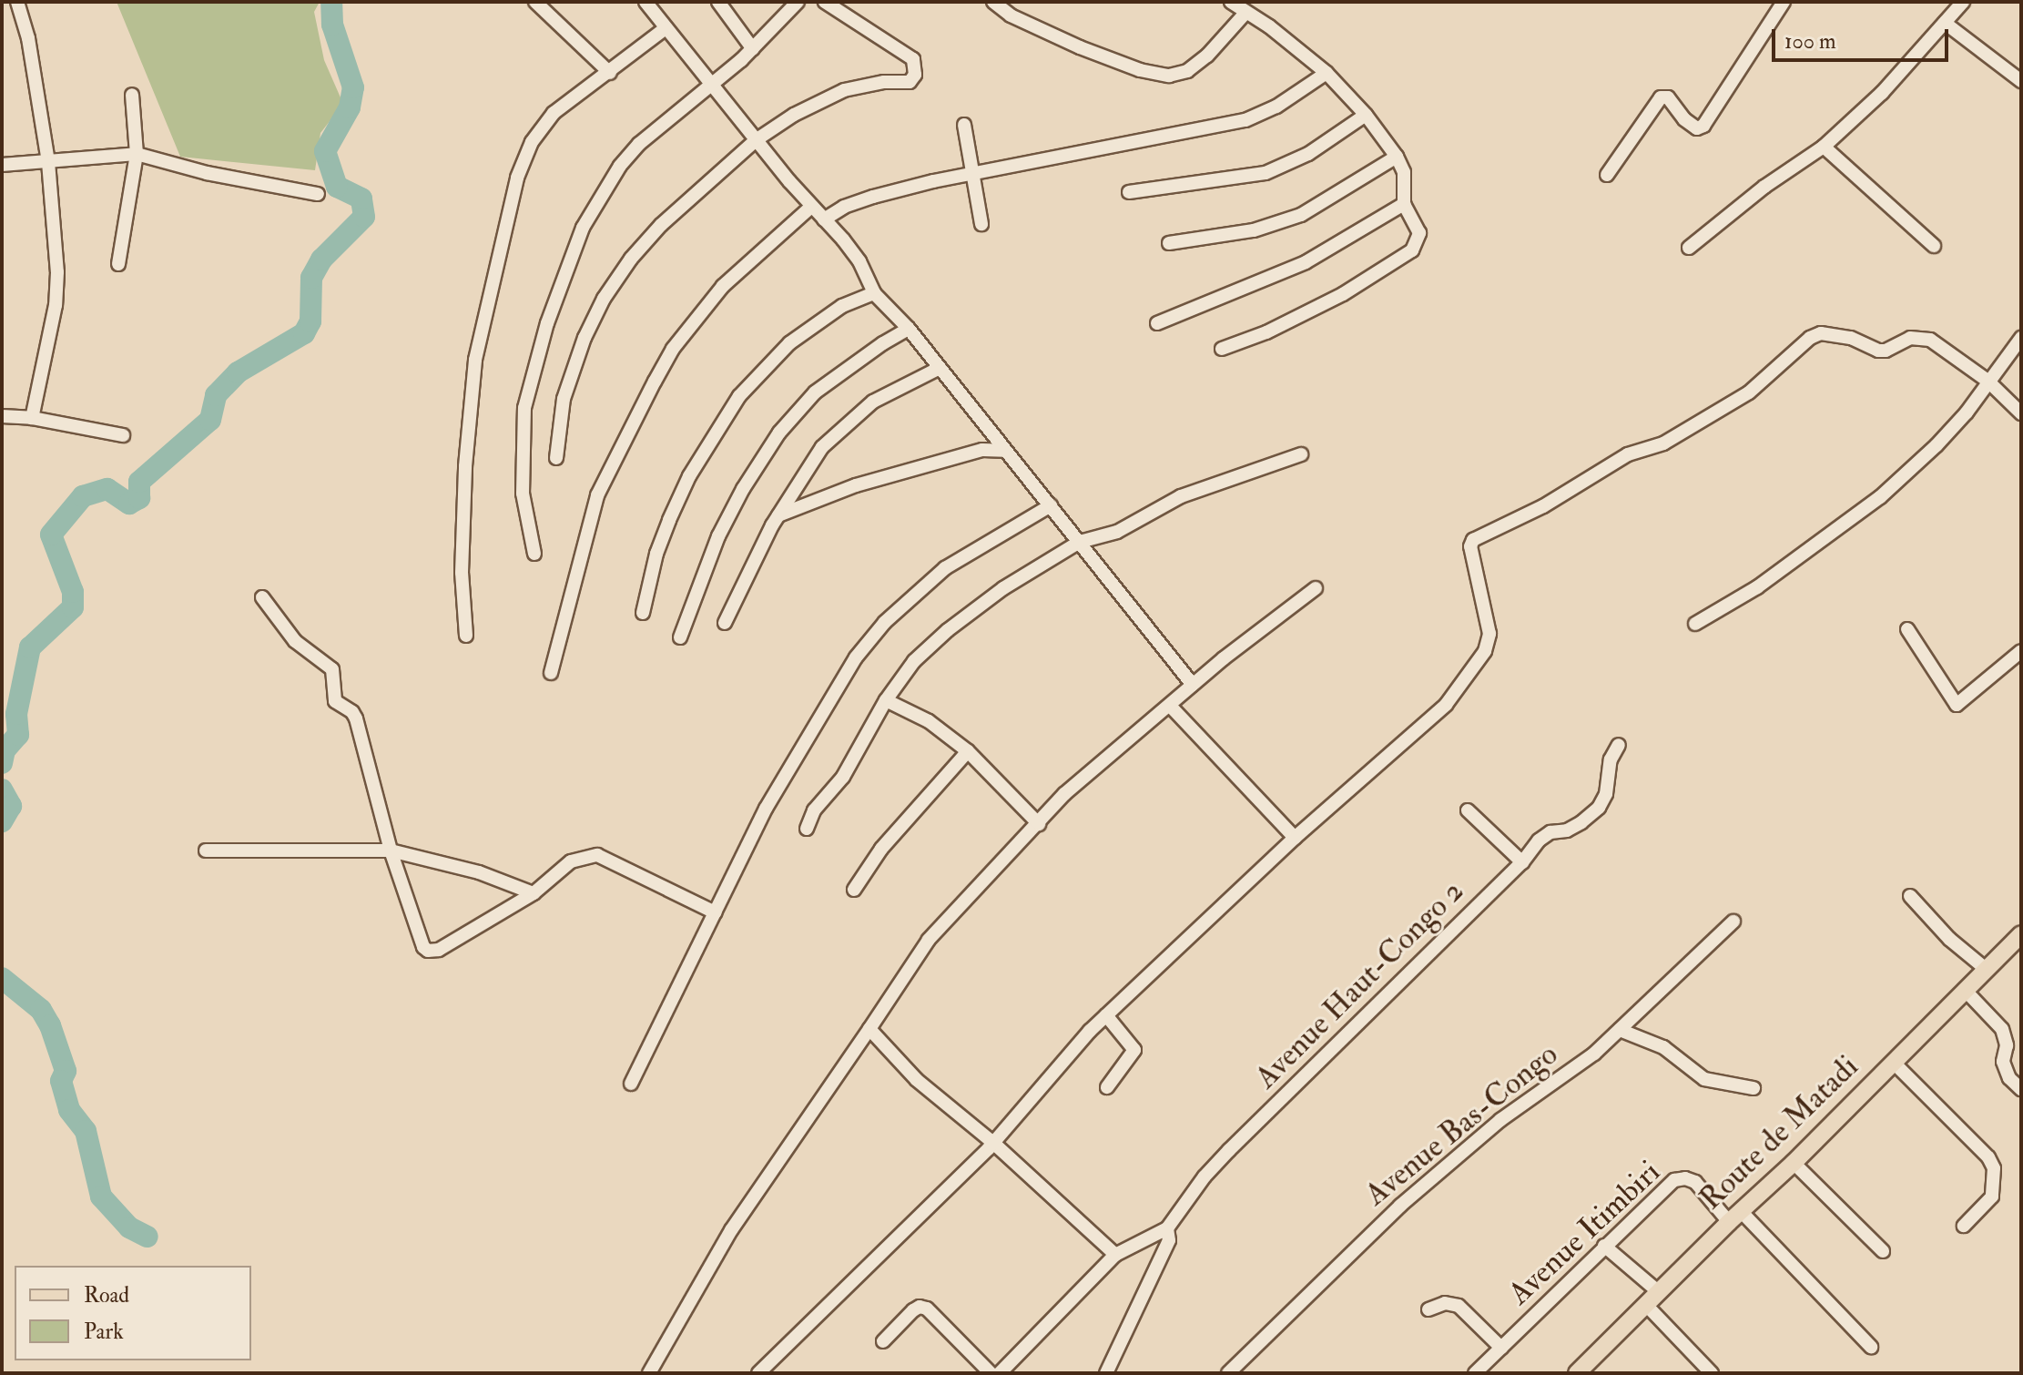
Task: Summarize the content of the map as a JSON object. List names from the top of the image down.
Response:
{
  "streets": {
    "main road": ["Route de Matadi"],
    "street": ["Avenue Haut-Congo 2", "Avenue Bas-Congo", "Avenue Itimbiri"]
  },
  "crossings": [
    ["Route de Matadi", "Avenue Itimbiri"]
  ],
  "legend": ["Road", "Park"],
  "scale_bar": "100 m"
}
